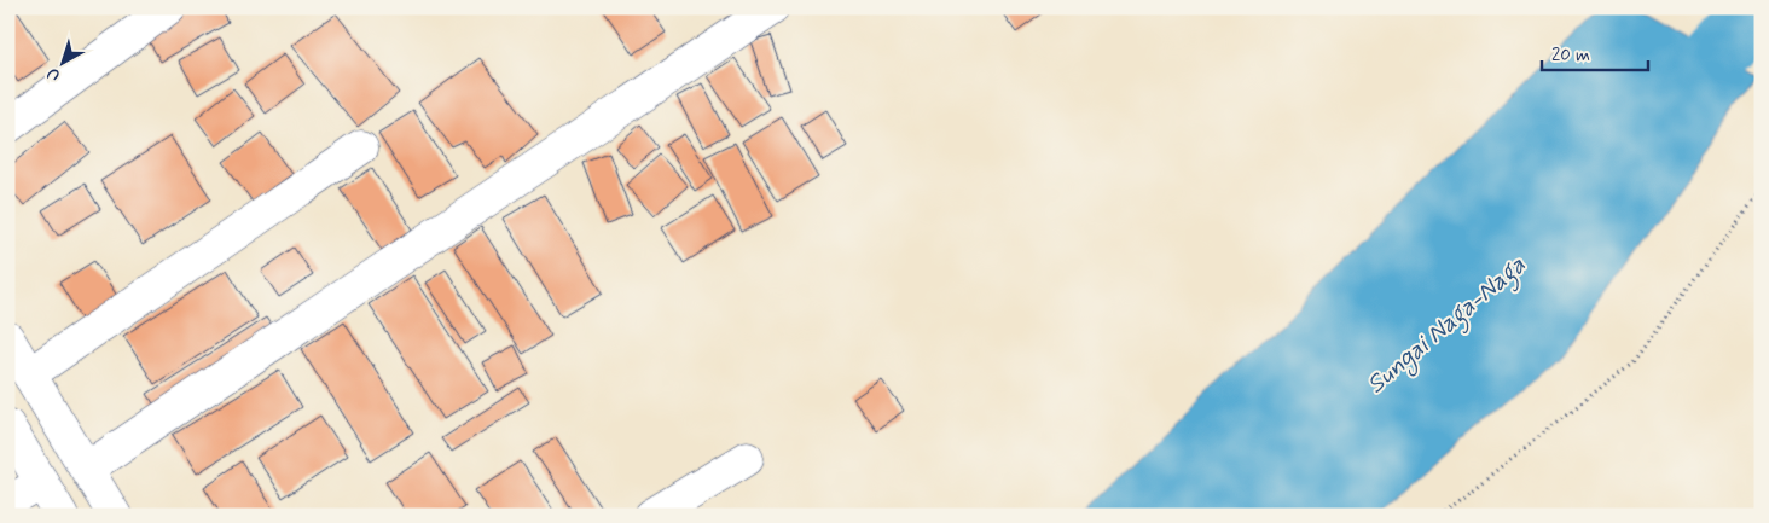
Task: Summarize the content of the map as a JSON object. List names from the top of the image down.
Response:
{
  "water": ["Sungai Naga-Naga"],
  "scale_bar": "20 m",
  "north": "bottom left"
}
